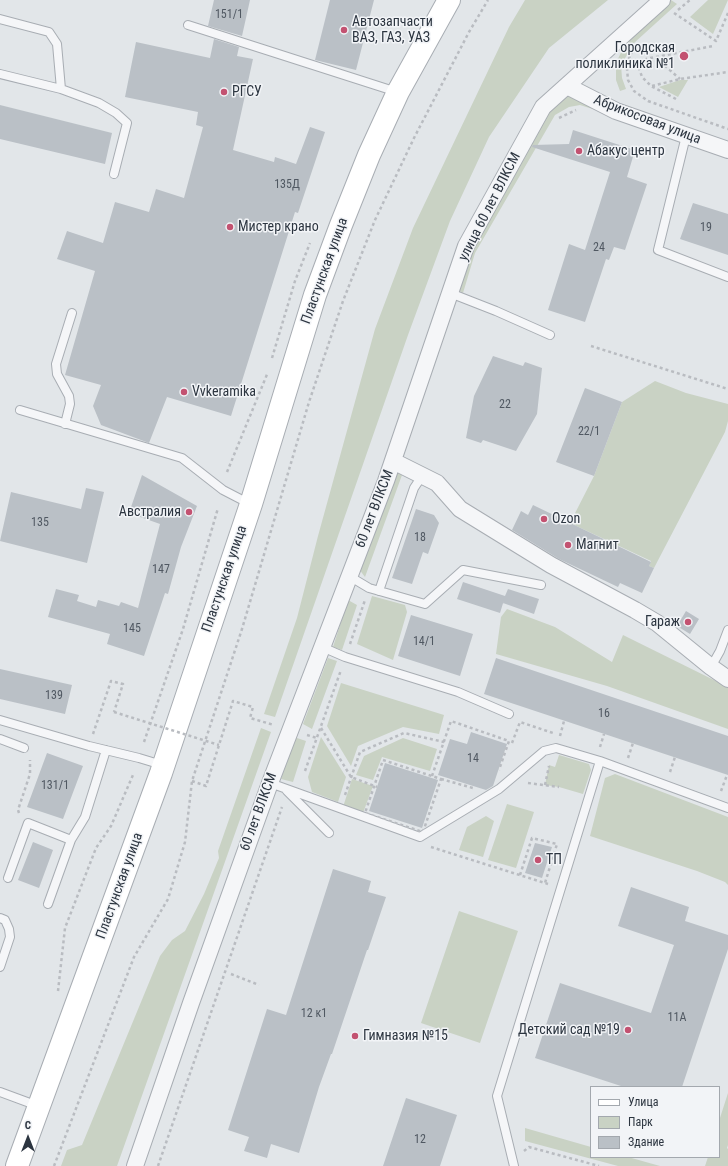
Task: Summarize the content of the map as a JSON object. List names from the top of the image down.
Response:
{
  "streets": {
    "main road": ["Пластунская улица"],
    "street": ["Абрикосовая улица", "улица 60 лет ВЛКСМ", "60 лет ВЛКСМ"]
  },
  "crossings": [
    ["Абрикосовая улица", "улица 60 лет ВЛКСМ"],
    ["улица 60 лет ВЛКСМ", "60 лет ВЛКСМ"]
  ],
  "places": [
    "Автозапчасти ВАЗ, ГАЗ, УАЗ",
    "Городская поликлиника №1",
    "РГСУ",
    "Абакус центр",
    "Мистер крано",
    "Vvkeramika",
    "Австралия",
    "Ozon",
    "Магнит",
    "Гараж",
    "ТП",
    "Детский сад №19",
    "Гимназия №15"
  ],
  "house_numbers": [
    "151/1",
    "135Д",
    "19",
    "24",
    "22",
    "22/1",
    "135",
    "18",
    "147",
    "145",
    "14/1",
    "139",
    "16",
    "14",
    "131/1",
    "12 к1",
    "11А",
    "12"
  ],
  "legend": ["Улица", "Парк", "Здание"],
  "north": "top"
}
